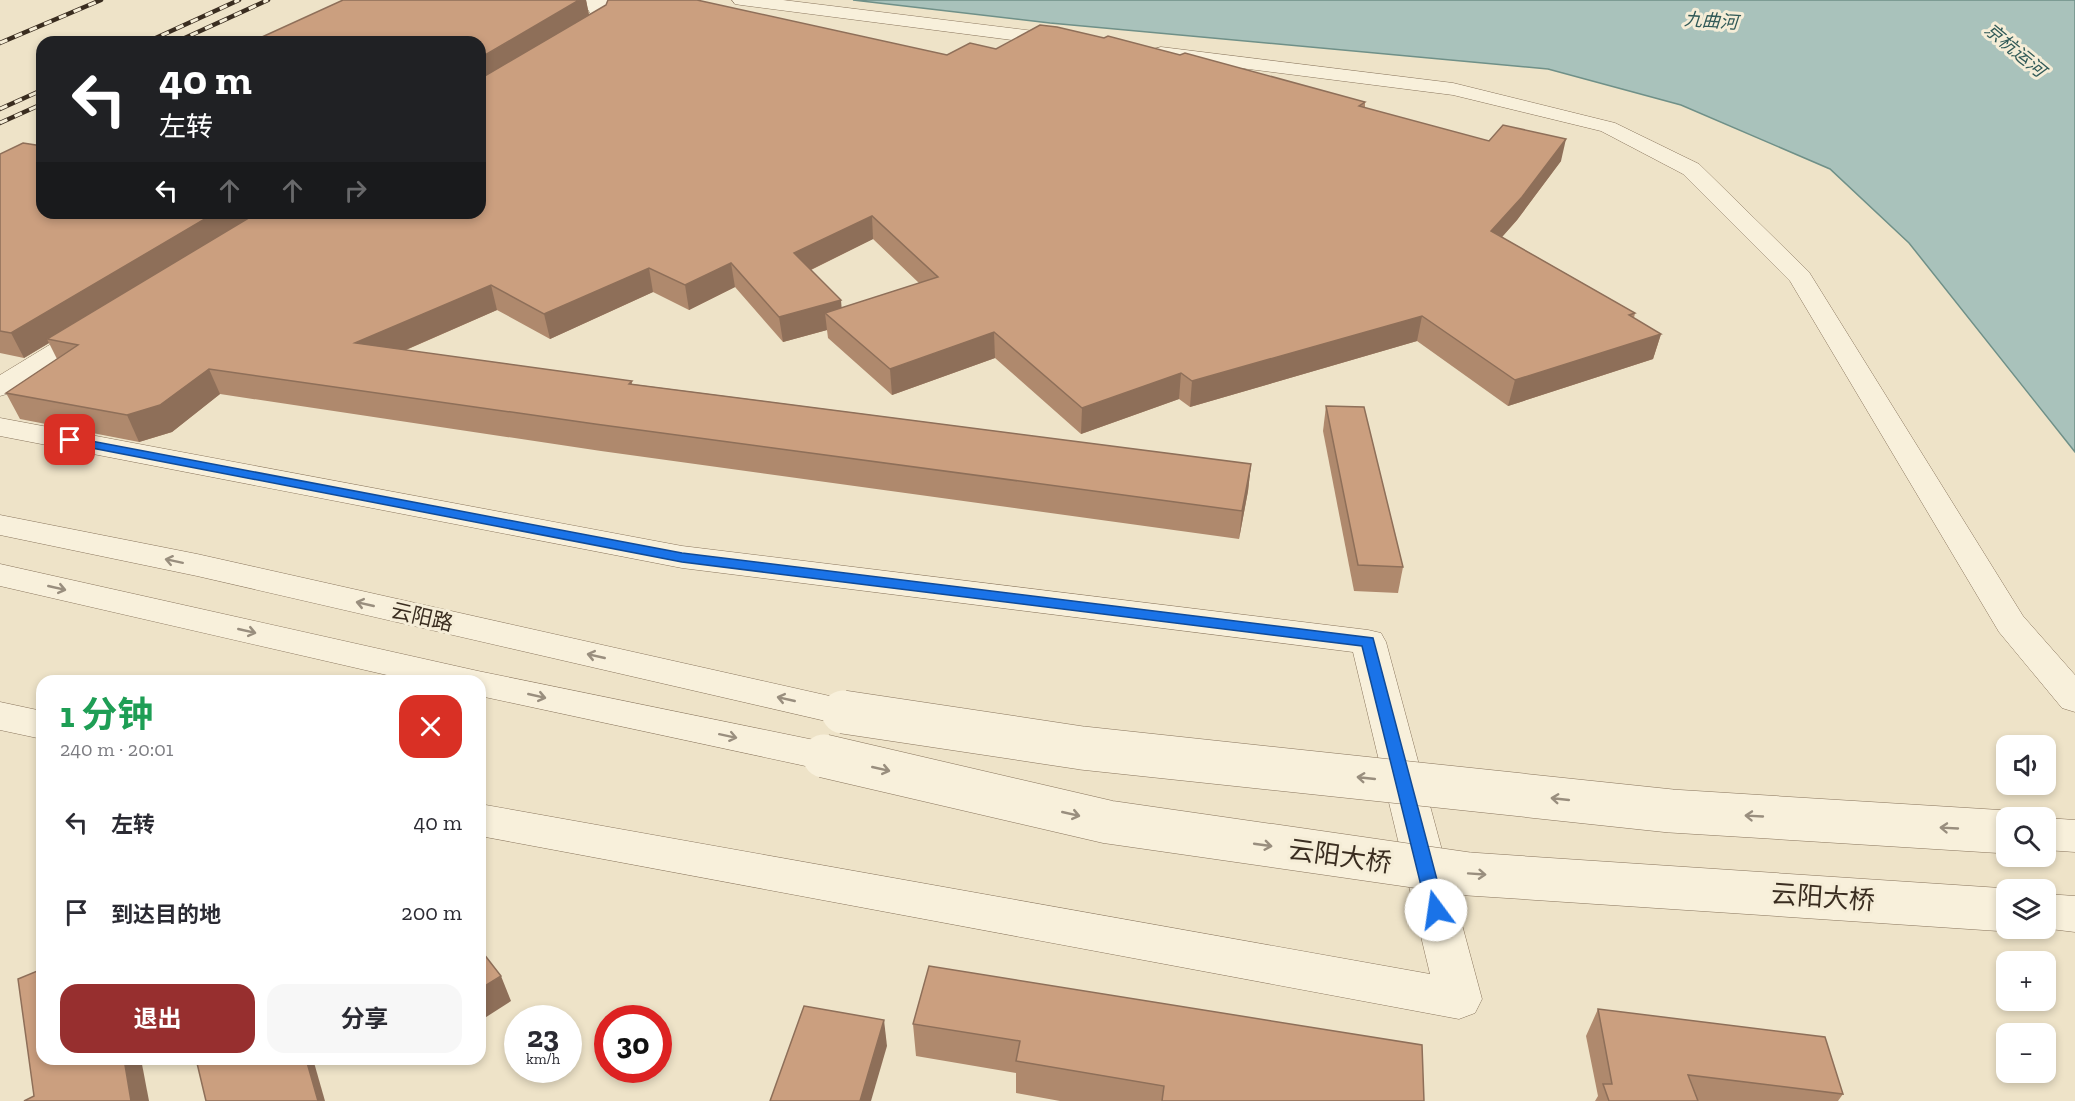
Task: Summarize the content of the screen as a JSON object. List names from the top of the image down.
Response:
{
  "streets": {
    "street": ["云阳路", "云阳大桥"]
  },
  "one_way": ["云阳路", "云阳大桥"],
  "water": ["九曲河", "京杭运河"],
  "page": {
    "turn": ["40 m", "左转"],
    "heading": ["1 分钟", "240 m · 20:01"],
    "map_buttons": ["+", "−"],
    "list": [
      {
        "name": "左转",
        "value": "40 m"
      },
      {
        "name": "到达目的地",
        "value": "200 m"
      }
    ],
    "buttons": ["退出", "分享"],
    "speed": "23 km/h",
    "limit": "30"
  }
}
